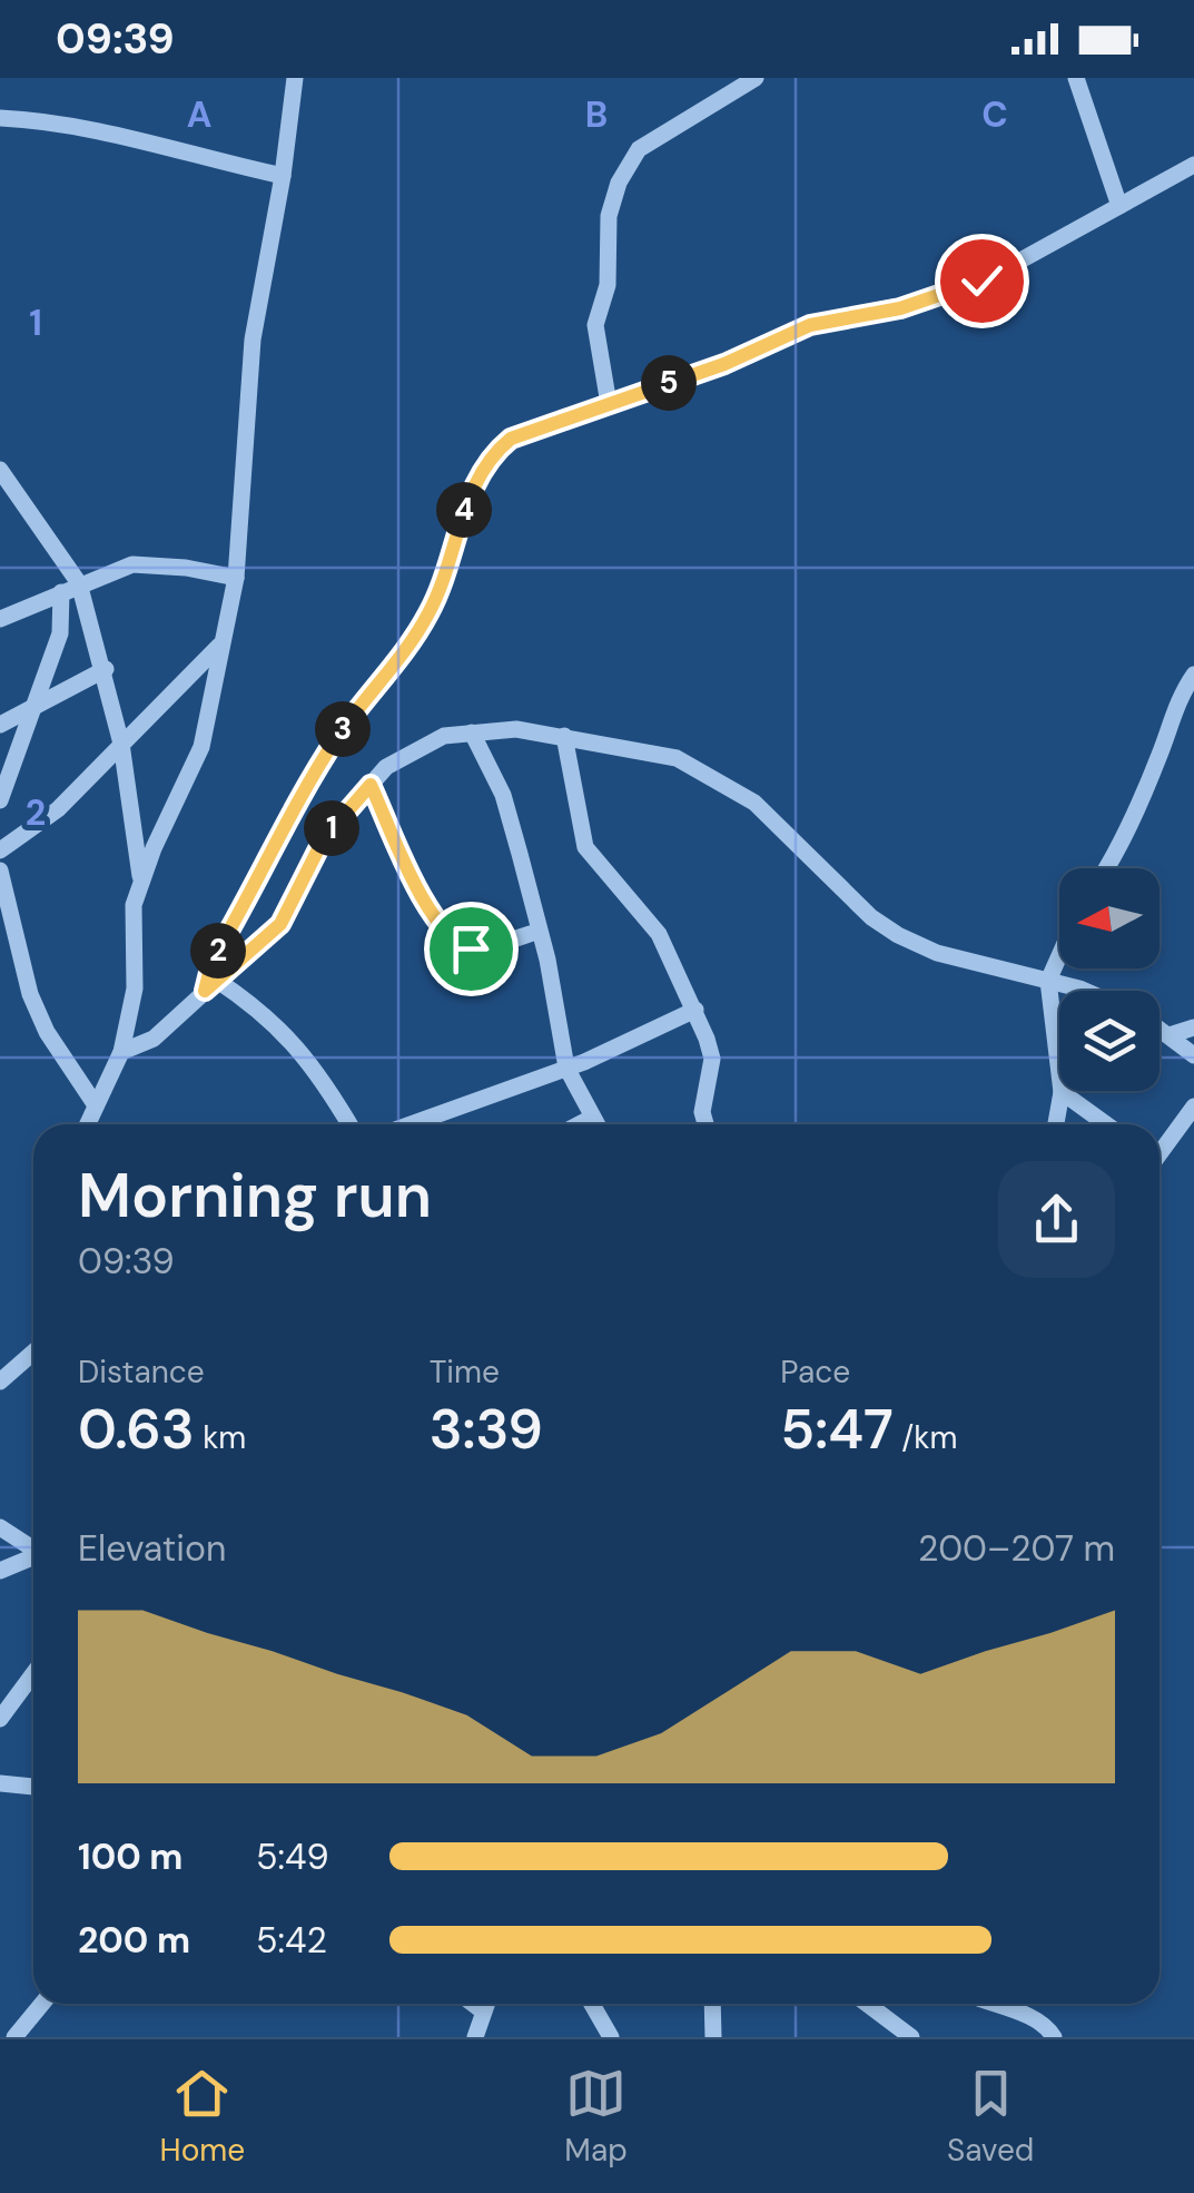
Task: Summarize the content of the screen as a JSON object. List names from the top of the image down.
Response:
{
  "north": "left",
  "page": {
    "status": "09:39",
    "pins": [
      "5",
      "4",
      "3",
      "1",
      "2"
    ],
    "heading": ["Morning run", "09:39"],
    "stats": [
      ["Distance", "0.63 km"],
      ["Time", "3:39"],
      ["Pace", "5:47 /km"]
    ],
    "chart": ["Elevation", "200–207 m"],
    "list": [
      {
        "name": "100 m",
        "note": "5:49"
      },
      {
        "name": "200 m",
        "note": "5:42"
      }
    ],
    "tabs": ["Home", "Map", "Saved"]
  },
  "grid": {
    "columns": ["A", "B", "C"],
    "rows": ["1", "2"]
  }
}
